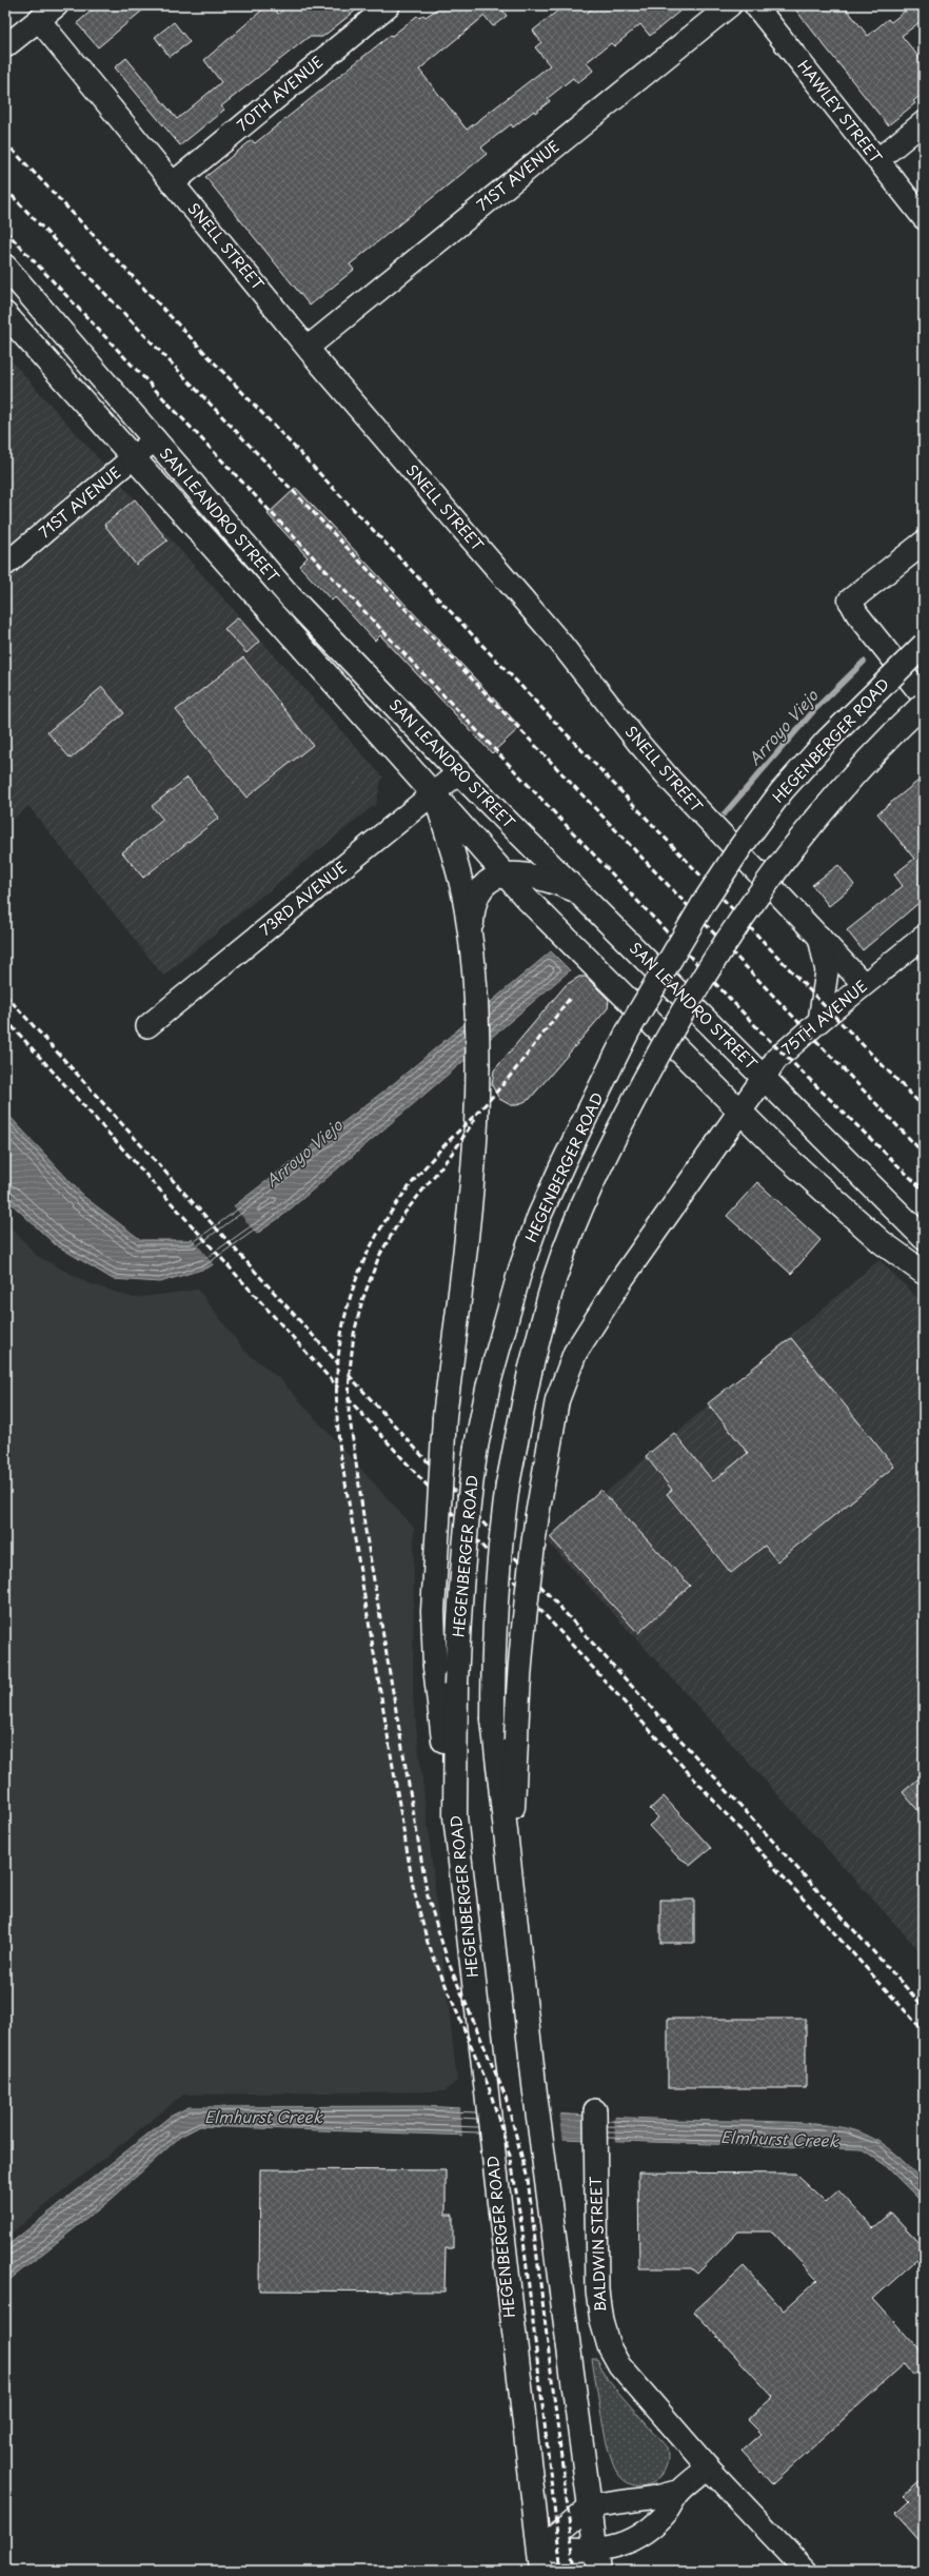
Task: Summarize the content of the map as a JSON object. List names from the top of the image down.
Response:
{
  "streets": {
    "main road": ["SAN LEANDRO STREET", "HEGENBERGER ROAD", "75TH AVENUE"],
    "street": [
      "70TH AVENUE",
      "HAWLEY STREET",
      "71ST AVENUE",
      "SNELL STREET",
      "73RD AVENUE",
      "BALDWIN STREET"
    ]
  },
  "crossings": [
    ["70TH AVENUE", "SNELL STREET"],
    ["71ST AVENUE", "SNELL STREET"],
    ["71ST AVENUE", "SAN LEANDRO STREET"],
    ["SNELL STREET", "75TH AVENUE"],
    ["SAN LEANDRO STREET", "73RD AVENUE"],
    ["SAN LEANDRO STREET", "75TH AVENUE"]
  ],
  "water": ["Arroyo Viejo", "Elmhurst Creek"]
}
